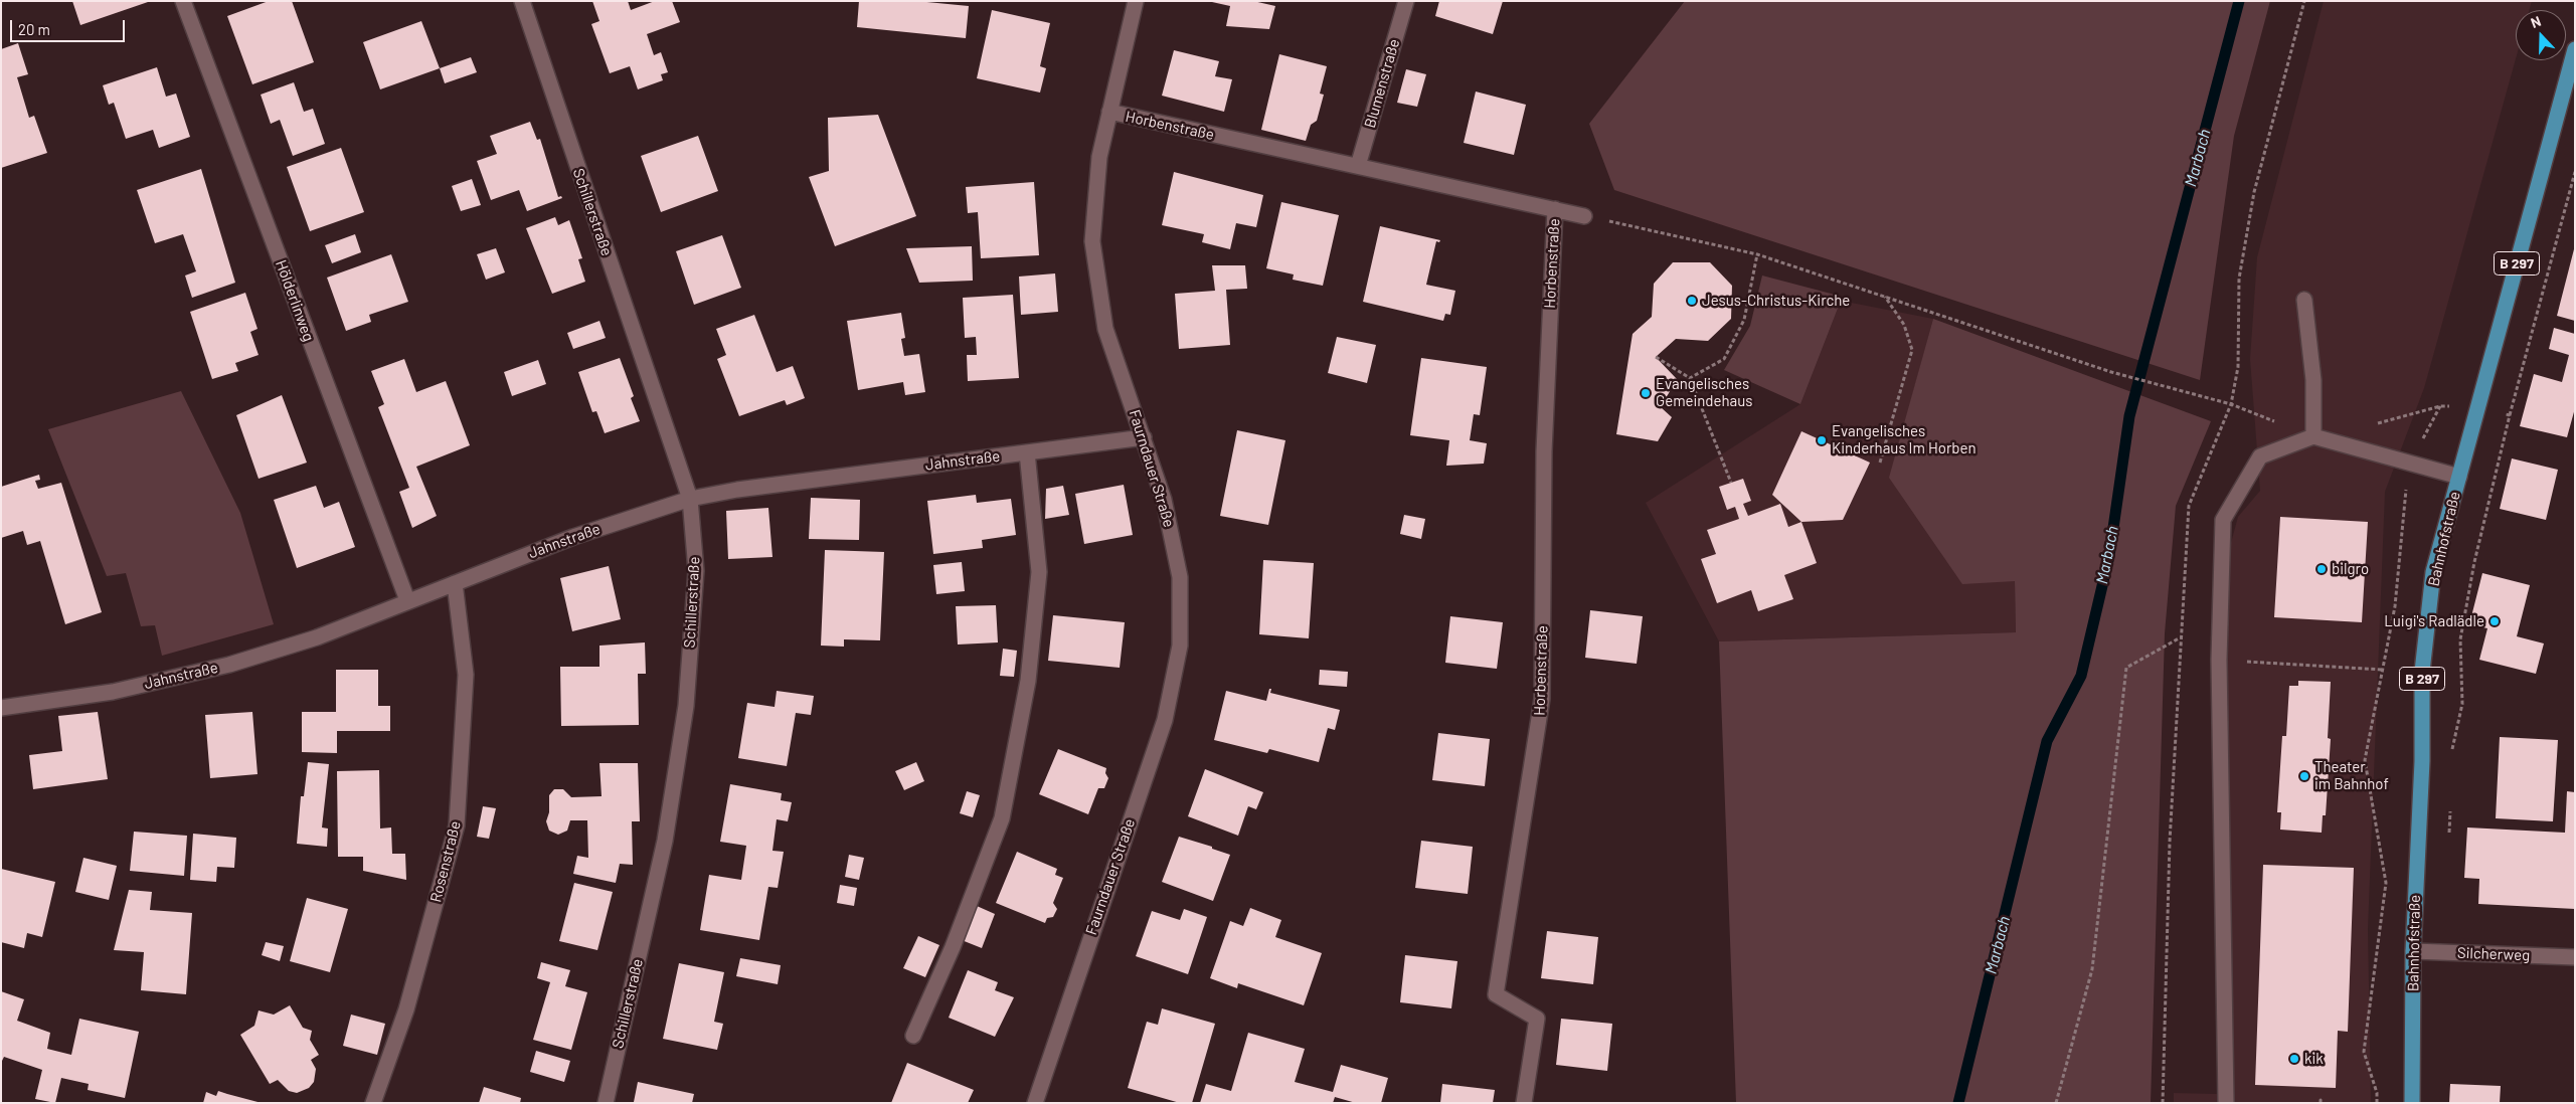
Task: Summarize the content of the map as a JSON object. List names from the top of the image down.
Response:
{
  "streets": {
    "main road": ["B 297", "Bahnhofstraße"],
    "street": [
      "Blumenstraße",
      "Horbenstraße",
      "Schillerstraße",
      "Hölderlinweg",
      "Jahnstraße",
      "Faurndauer Straße",
      "Rosenstraße",
      "Silcherweg"
    ]
  },
  "crossings": [
    ["Blumenstraße", "Horbenstraße"],
    ["Horbenstraße", "Faurndauer Straße"],
    ["Schillerstraße", "Jahnstraße"],
    ["Hölderlinweg", "Jahnstraße"],
    ["Jahnstraße", "Faurndauer Straße"],
    ["Jahnstraße", "Rosenstraße"],
    ["Bahnhofstraße", "Silcherweg"]
  ],
  "water": ["Marbach"],
  "places": [
    "Jesus-Christus-Kirche",
    "Evangelisches Gemeindehaus",
    "Evangelisches Kinderhaus Im Horben",
    "bilgro",
    "Luigi's Radlädle",
    "Theater im Bahnhof",
    "kik"
  ],
  "scale_bar": "20 m",
  "north": "top"
}
